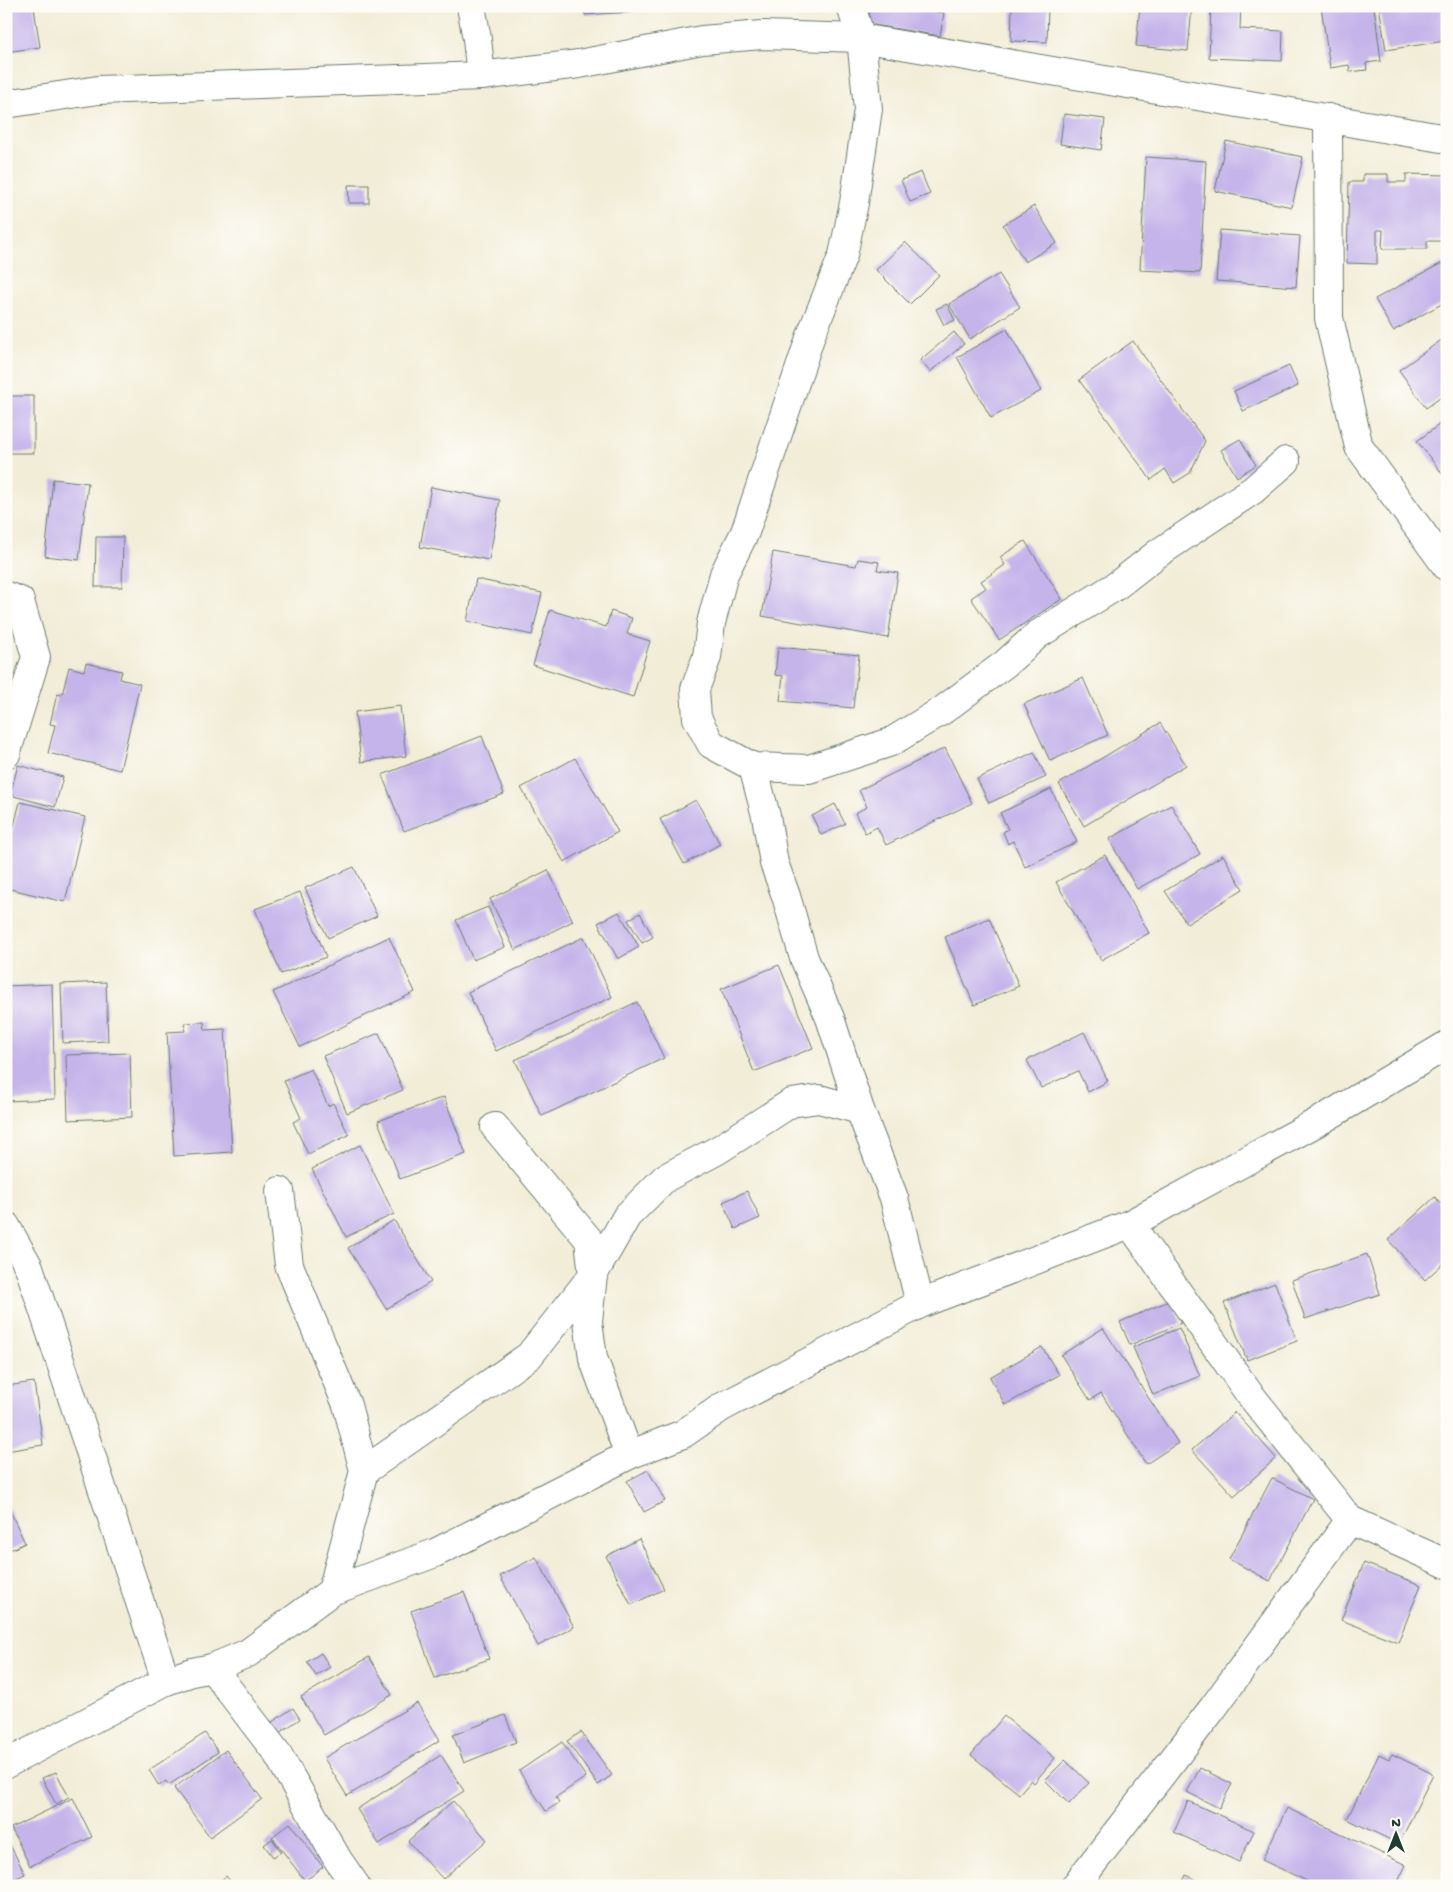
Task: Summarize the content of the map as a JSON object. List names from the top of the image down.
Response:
{
  "north": "top"
}
